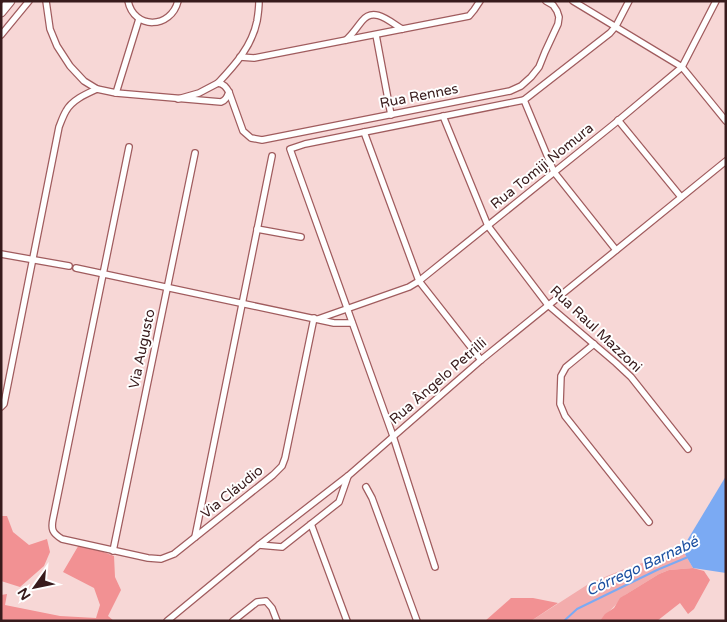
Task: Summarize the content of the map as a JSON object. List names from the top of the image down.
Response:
{
  "streets": {
    "street": [
      "Rua Rennes",
      "Rua Tomiji Nomura",
      "Rua Raul Mazzoni",
      "Via Augusto",
      "Rua Ângelo Petrilli",
      "Via Cláudio"
    ]
  },
  "crossings": [
    ["Rua Tomiji Nomura", "Rua Raul Mazzoni"],
    ["Rua Tomiji Nomura", "Via Cláudio"],
    ["Rua Raul Mazzoni", "Rua Ângelo Petrilli"],
    ["Via Augusto", "Via Cláudio"]
  ],
  "water": ["Córrego Barnabé"],
  "north": "bottom left"
}
